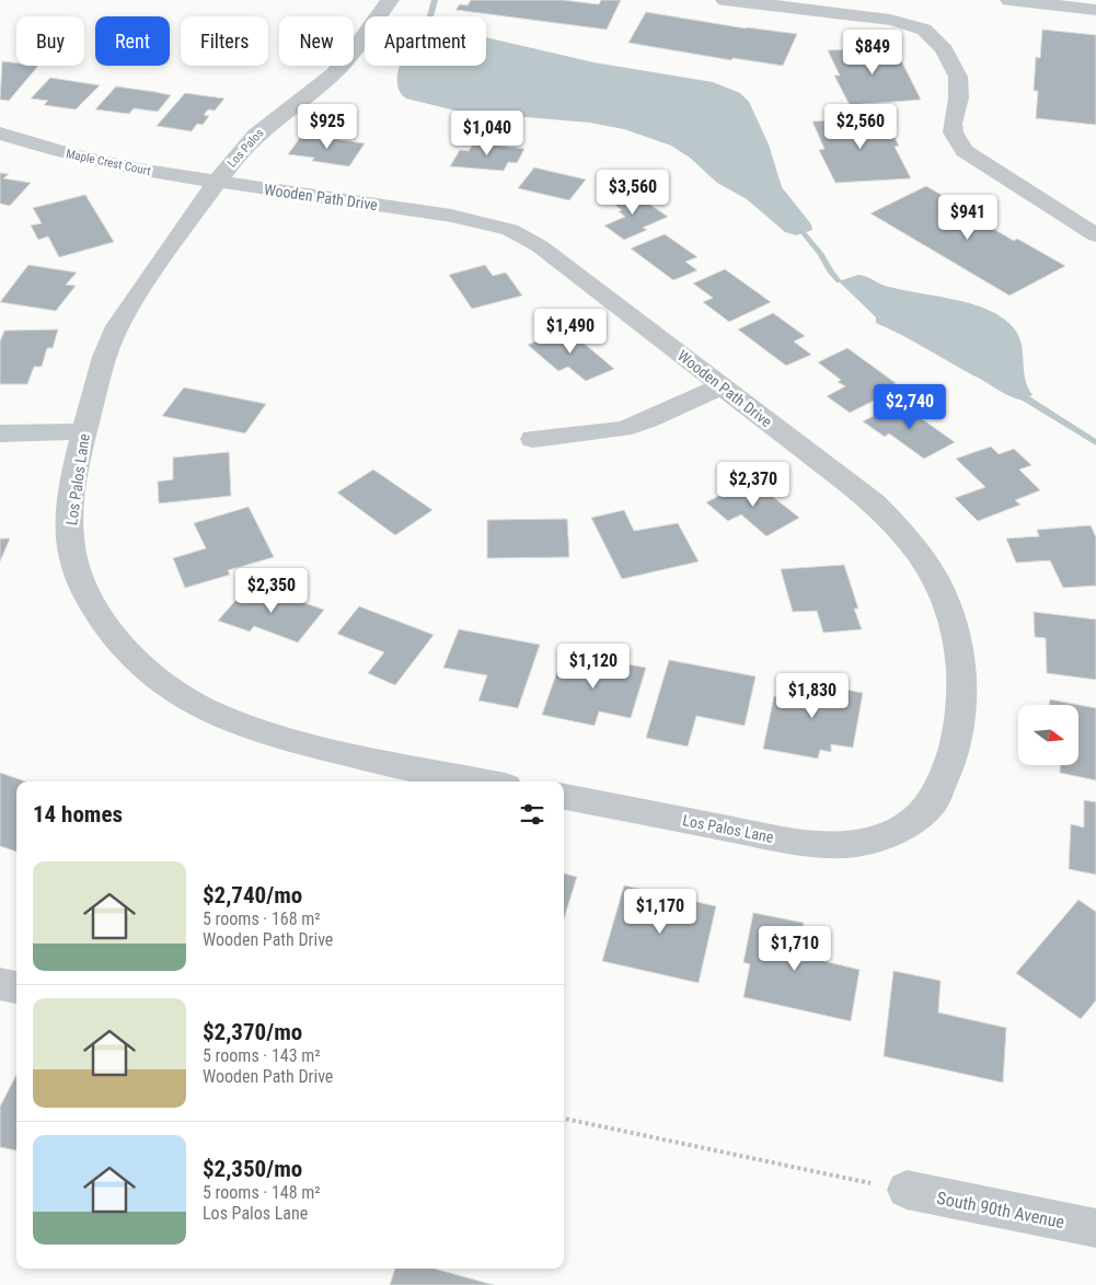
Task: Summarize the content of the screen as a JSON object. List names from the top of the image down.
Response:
{
  "streets": {
    "street": [
      "Los Palos",
      "Maple Crest Court",
      "Wooden Path Drive",
      "Los Palos Lane",
      "South 90th Avenue"
    ]
  },
  "crossings": [
    ["Los Palos", "Maple Crest Court"],
    ["Los Palos", "Wooden Path Drive"],
    ["Los Palos", "Los Palos Lane"],
    ["Maple Crest Court", "Wooden Path Drive"],
    ["Maple Crest Court", "Los Palos Lane"],
    ["Wooden Path Drive", "Los Palos Lane"]
  ],
  "north": "right",
  "page": {
    "chip": [
      "Buy",
      "Rent",
      "Filters",
      "New",
      "Apartment"
    ],
    "price": [
      "$849",
      "$925",
      "$2,560",
      "$1,040",
      "$3,560",
      "$941",
      "$1,490",
      "$2,740",
      "$2,370",
      "$2,350",
      "$1,120",
      "$1,830",
      "$1,170",
      "$1,710"
    ],
    "heading": "14 homes",
    "list": [
      {
        "name": "$2,740/mo",
        "note": "5 rooms · 168 m² · Wooden Path Drive"
      },
      {
        "name": "$2,370/mo",
        "note": "5 rooms · 143 m² · Wooden Path Drive"
      },
      {
        "name": "$2,350/mo",
        "note": "5 rooms · 148 m² · Los Palos Lane"
      }
    ]
  }
}
